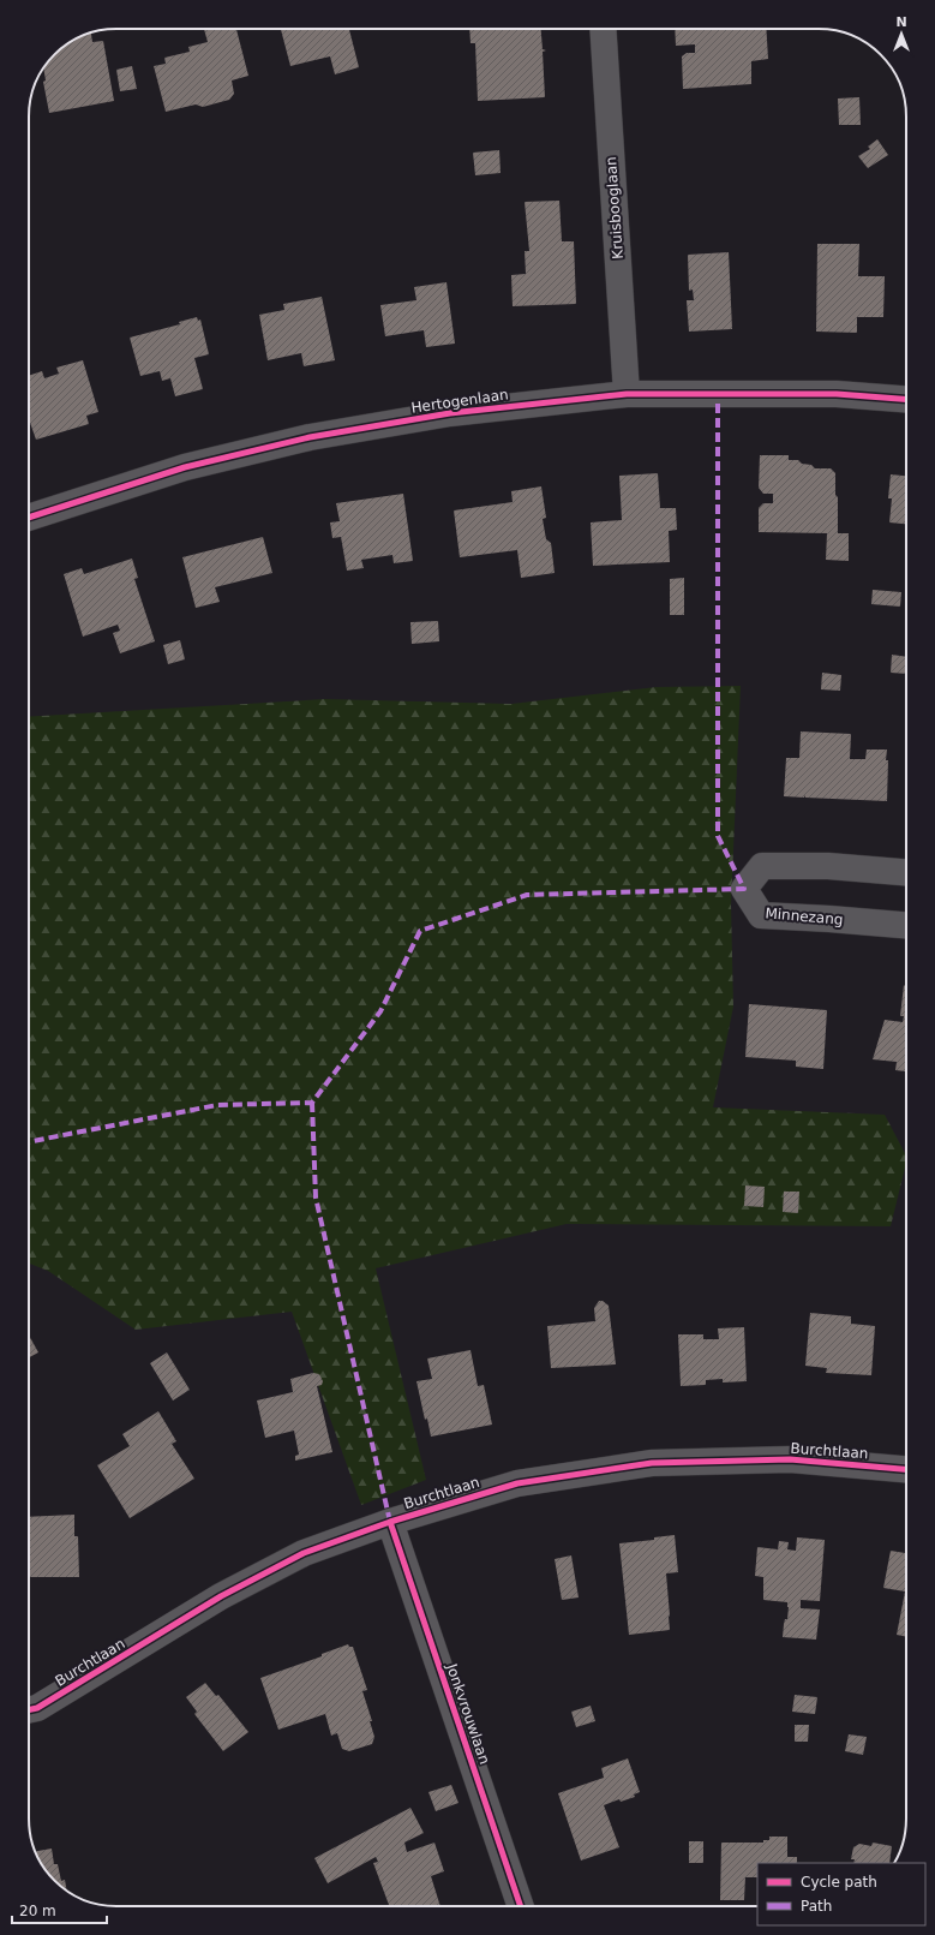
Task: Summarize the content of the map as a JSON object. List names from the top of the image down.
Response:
{
  "streets": {
    "street": [
      "Kruisbooglaan",
      "Hertogenlaan",
      "Minnezang",
      "Burchtlaan",
      "Jonkvrouwlaan"
    ]
  },
  "crossings": [
    ["Kruisbooglaan", "Hertogenlaan"],
    ["Burchtlaan", "Jonkvrouwlaan"]
  ],
  "legend": ["Cycle path", "Path"],
  "scale_bar": "20 m",
  "north": "top"
}
